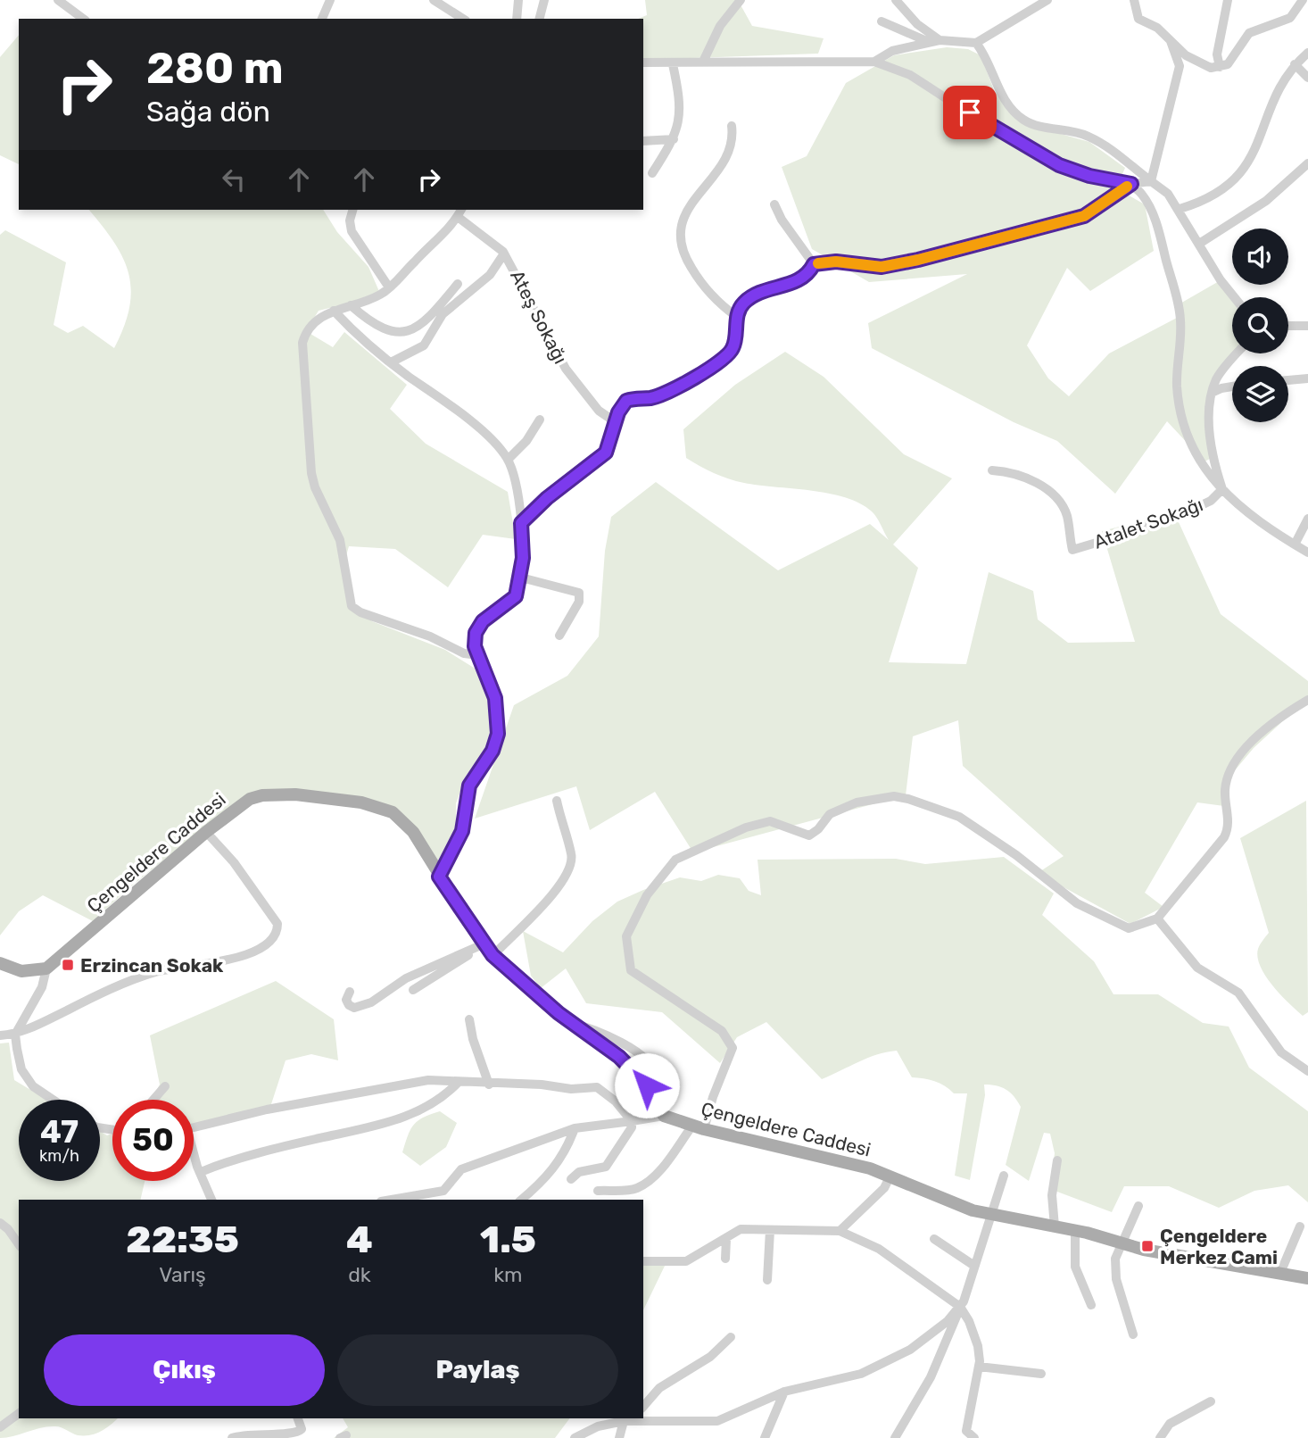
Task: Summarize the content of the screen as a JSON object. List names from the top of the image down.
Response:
{
  "streets": {
    "main road": ["Çengeldere Caddesi"],
    "street": ["Ateş Sokağı", "Atalet Sokağı"]
  },
  "places": {
    "transit": ["Erzincan Sokak", "Çengeldere Merkez Cami"]
  },
  "page": {
    "turn": ["280 m", "Sağa dön"],
    "speed": "47 km/h",
    "limit": "50",
    "eta": [
      "22:35",
      "Varış",
      "4",
      "dk",
      "1.5",
      "km"
    ],
    "buttons": ["Çıkış", "Paylaş"]
  }
}
